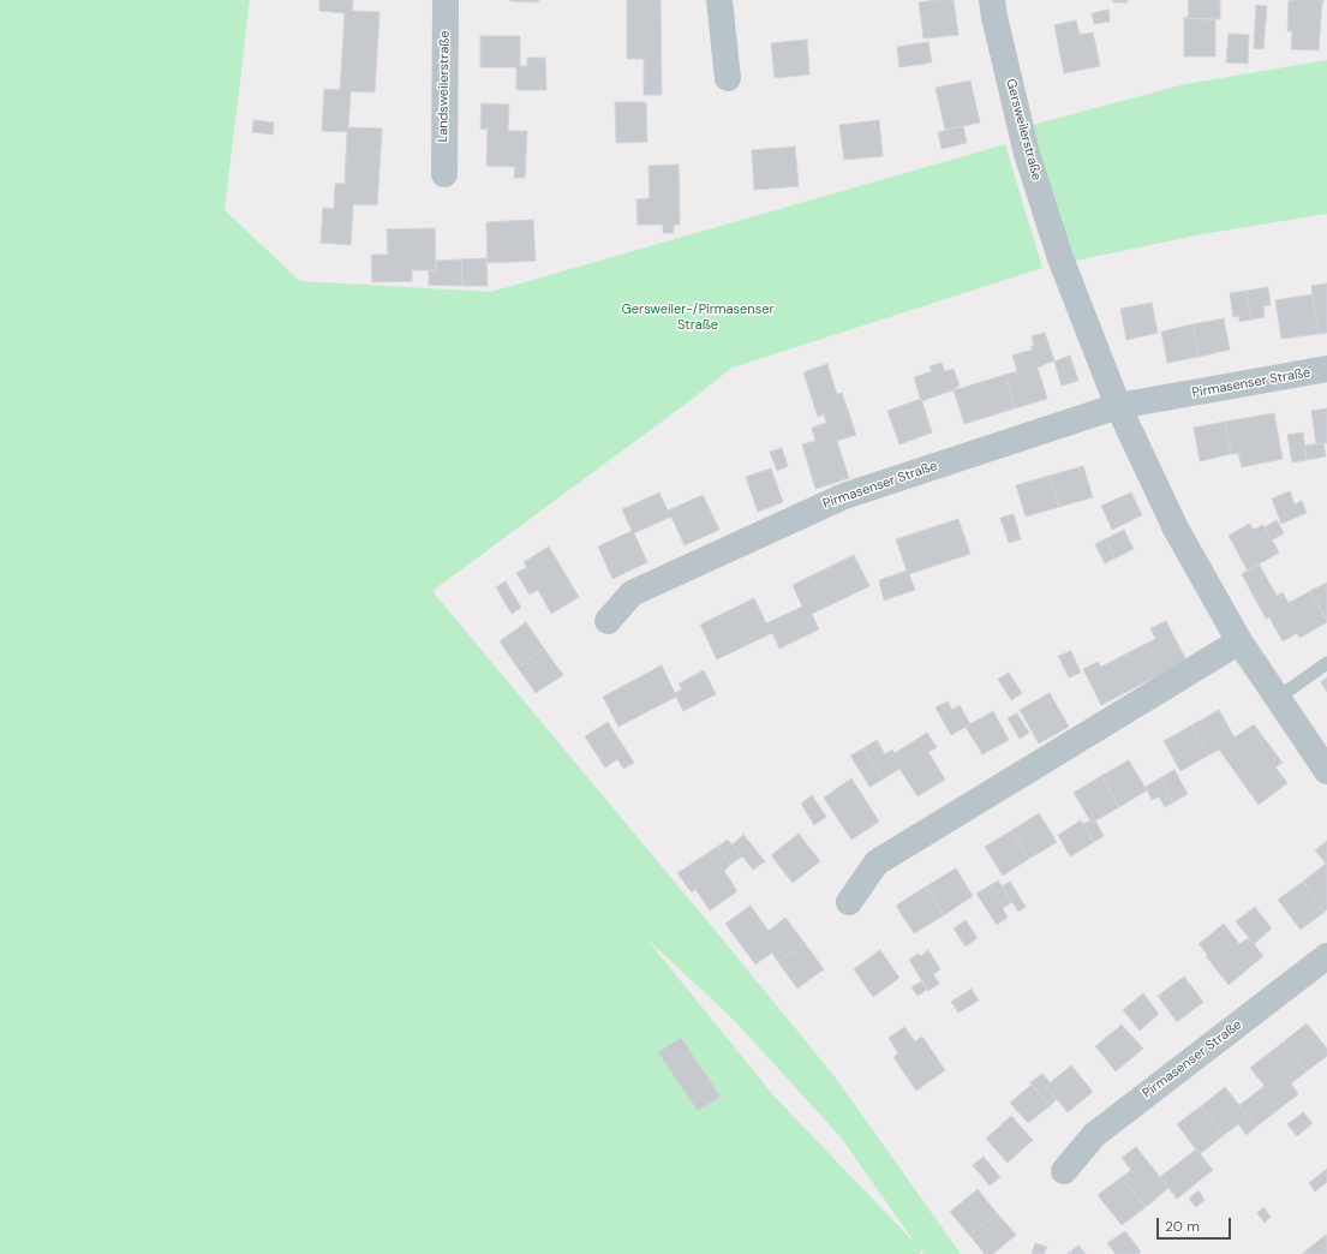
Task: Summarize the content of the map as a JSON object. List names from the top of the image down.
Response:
{
  "streets": {
    "street": ["Landsweilerstraße", "Gersweilerstraße", "Pirmasenser Straße"]
  },
  "crossings": [
    ["Gersweilerstraße", "Pirmasenser Straße"]
  ],
  "parks": ["Gersweiler-/Pirmasenser Straße"],
  "scale_bar": "20 m"
}
